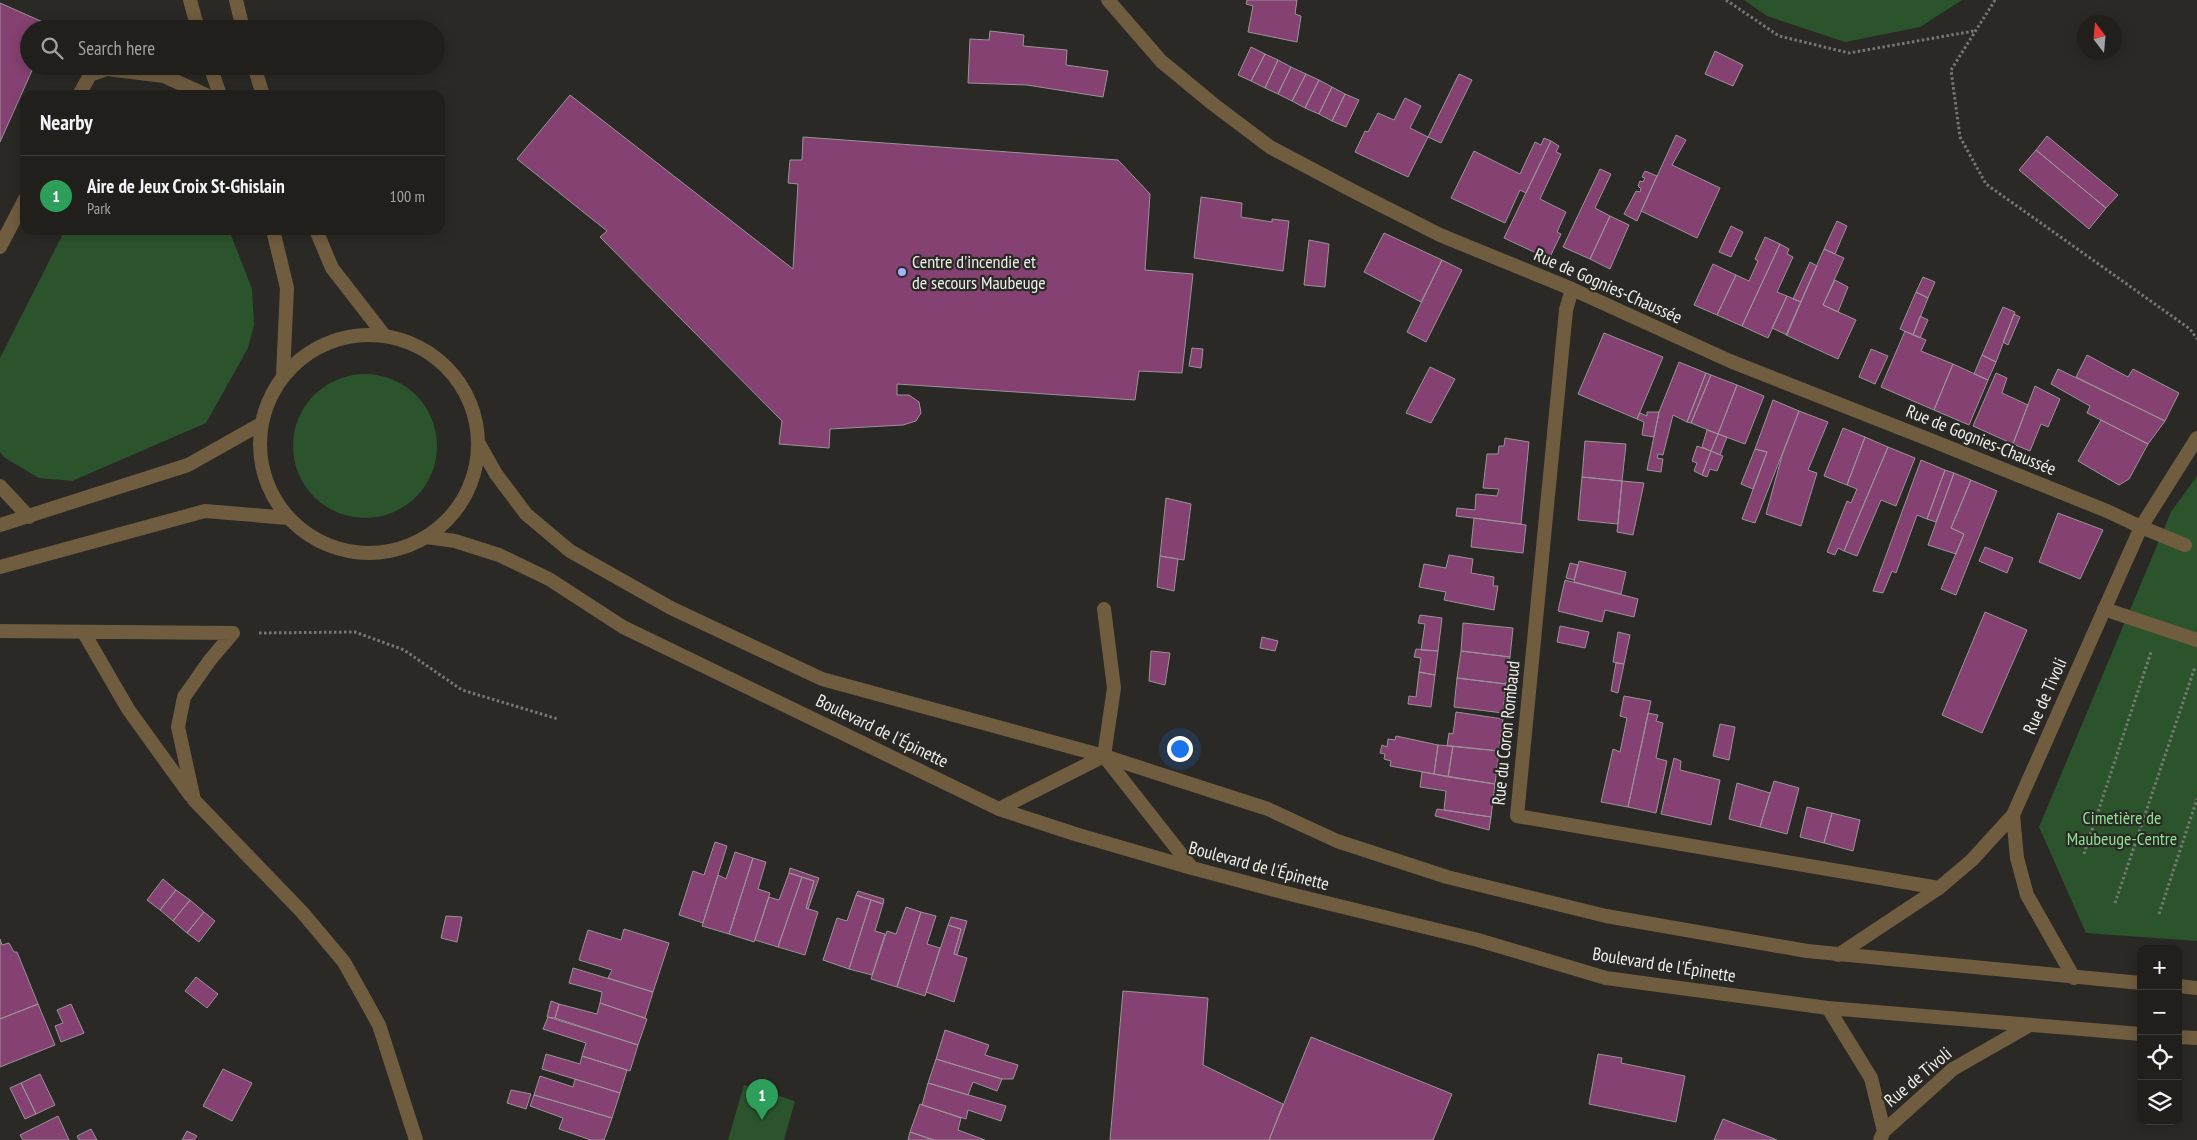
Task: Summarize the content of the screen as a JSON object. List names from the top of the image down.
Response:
{
  "streets": {
    "street": [
      "Rue de Gognies-Chaussée",
      "Rue de Tivoli",
      "Boulevard de l'Épinette",
      "Rue du Coron Rombaud"
    ]
  },
  "crossings": [
    ["Rue de Gognies-Chaussée", "Rue de Tivoli"],
    ["Rue de Gognies-Chaussée", "Rue du Coron Rombaud"],
    ["Rue de Tivoli", "Boulevard de l'Épinette"]
  ],
  "parks": ["Cimetière de Maubeuge-Centre"],
  "places": ["Centre d'incendie et de secours Maubeuge"],
  "north": "top",
  "page": {
    "search": "Search here",
    "heading": "Nearby",
    "list": [
      {
        "mark": "1",
        "name": "Aire de Jeux Croix St-Ghislain",
        "note": "Park",
        "value": "100 m"
      }
    ],
    "map_buttons": ["+", "−"],
    "pins": "1"
  }
}
